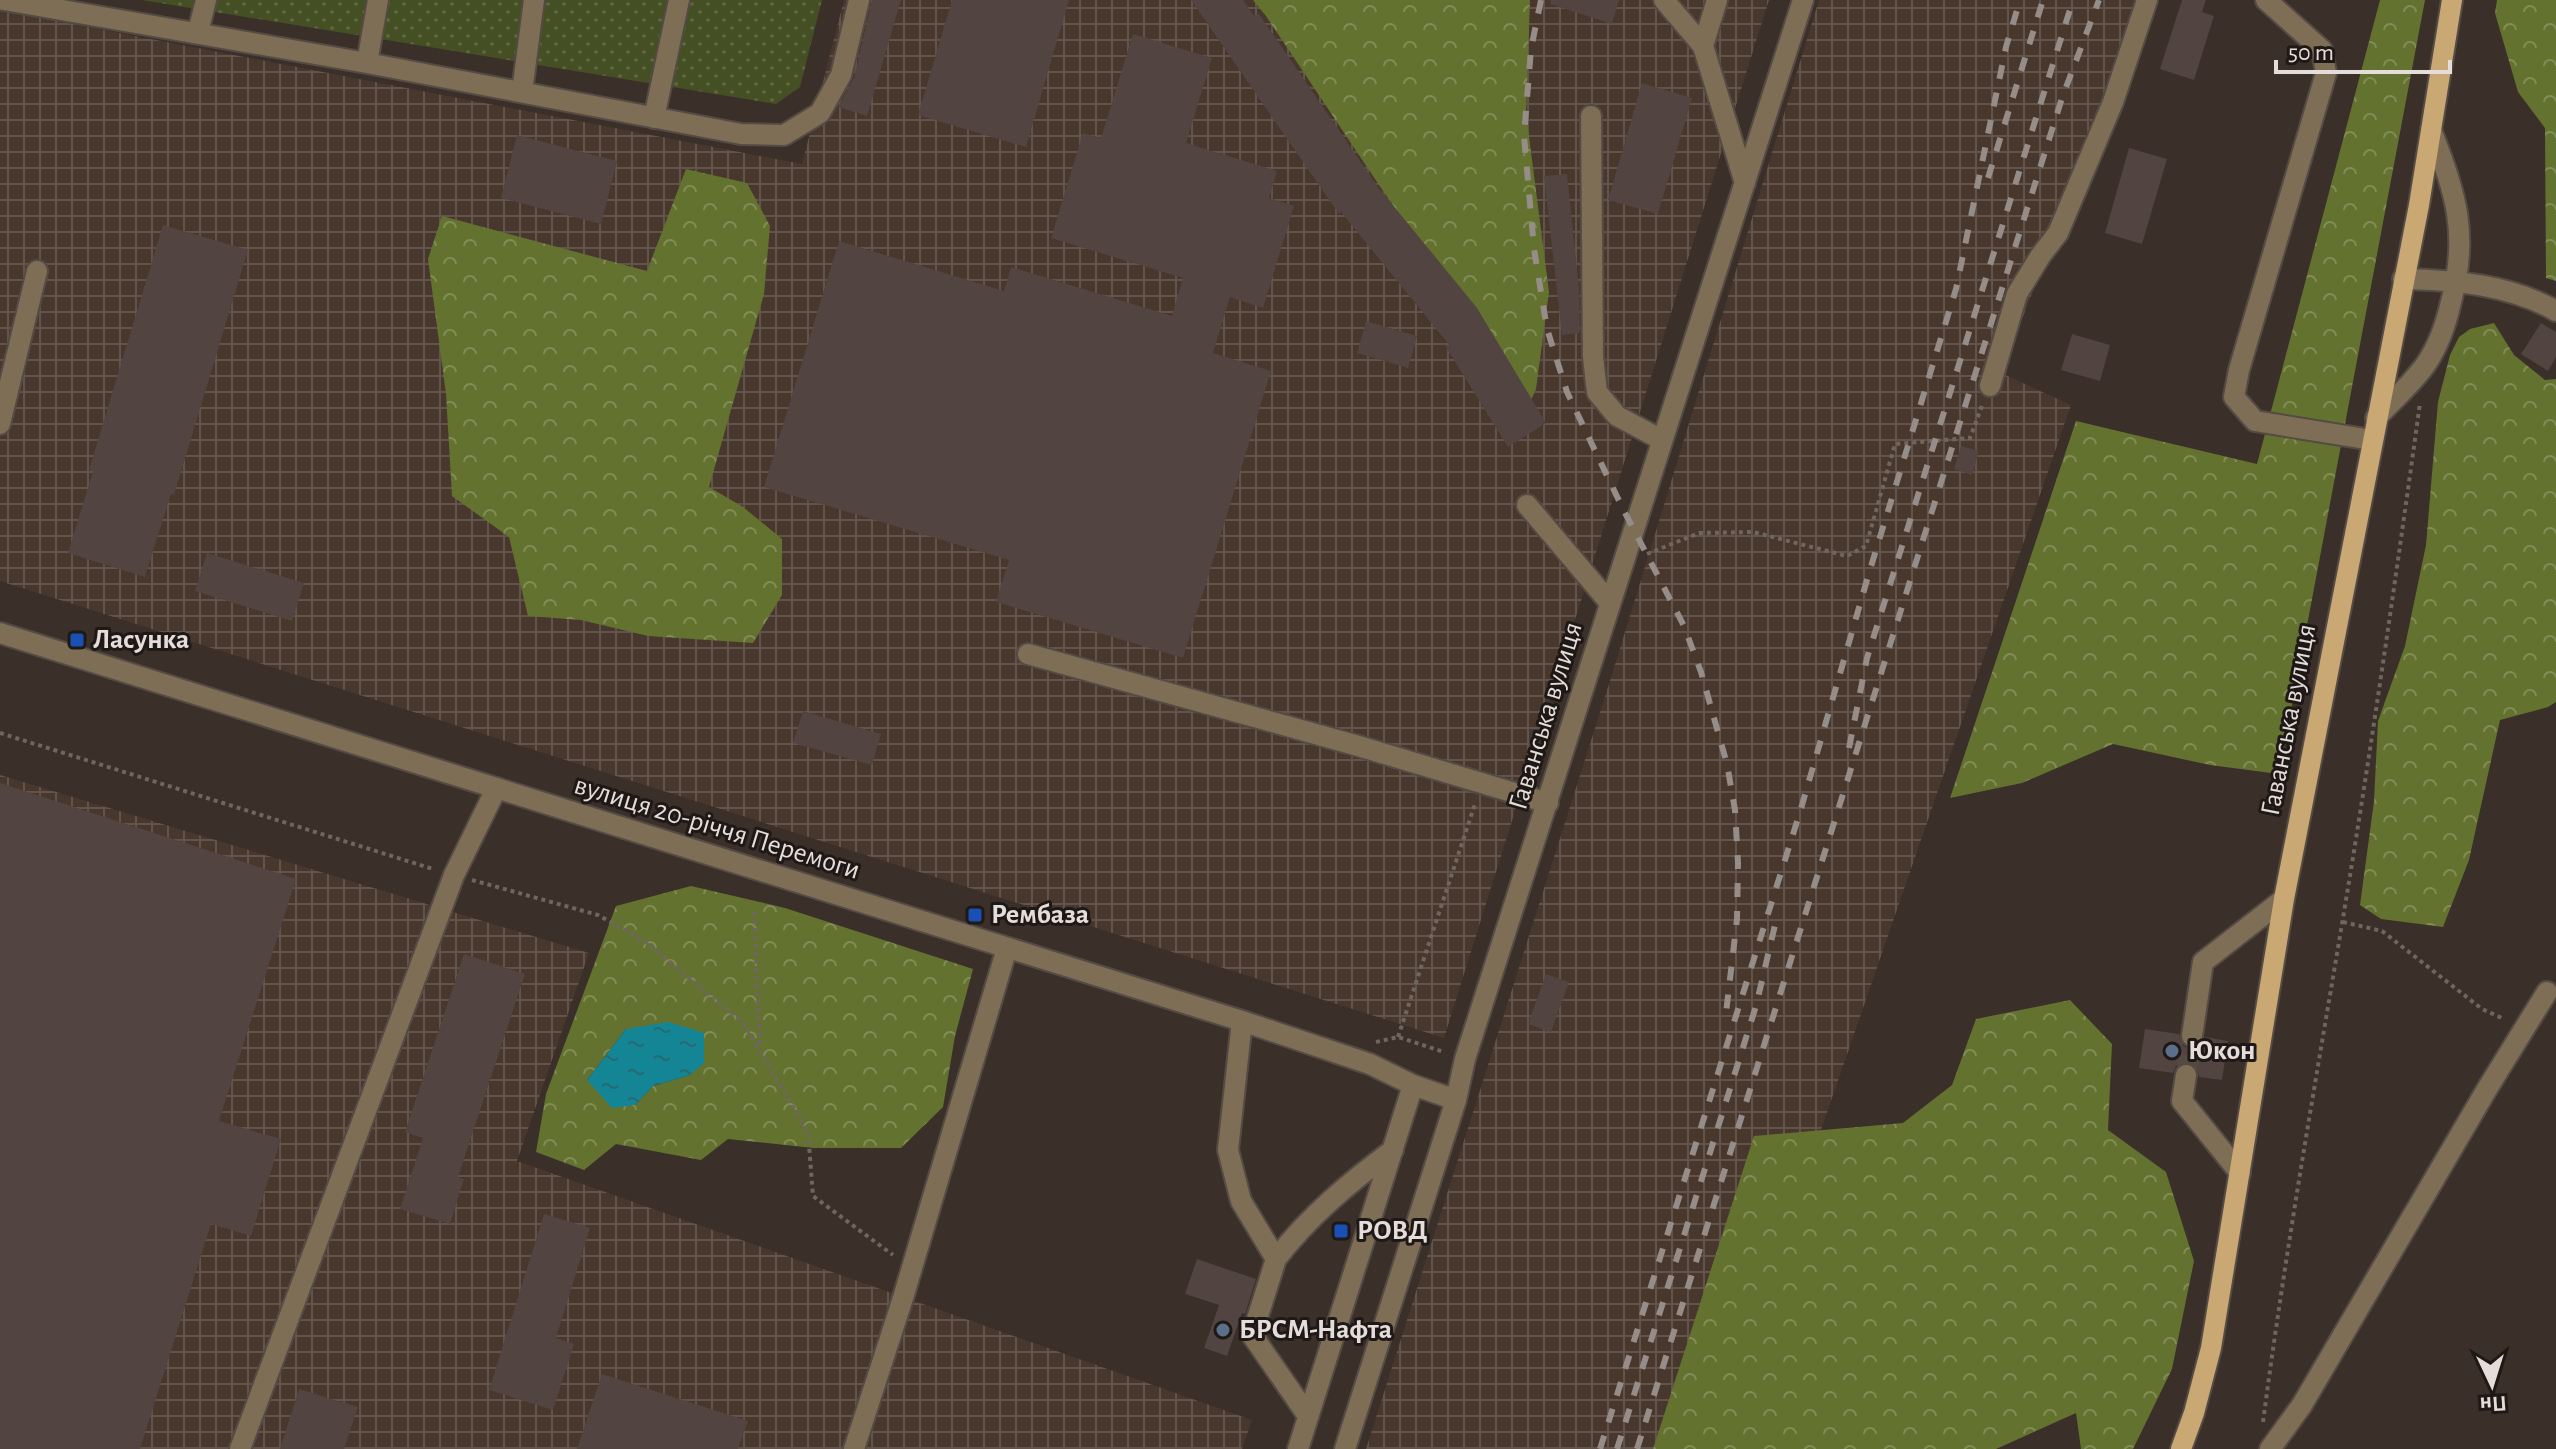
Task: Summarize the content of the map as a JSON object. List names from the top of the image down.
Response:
{
  "streets": {
    "main road": ["Гаванська вулиця"],
    "street": ["вулиця 20-річчя Перемоги"]
  },
  "crossings": [
    ["Гаванська вулиця", "вулиця 20-річчя Перемоги"]
  ],
  "places": {
    "transit": ["Ласунка", "Рембаза", "РОВД"],
    "other": ["Юкон", "БРСМ-Нафта"]
  },
  "scale_bar": "50 m",
  "north": "bottom"
}
